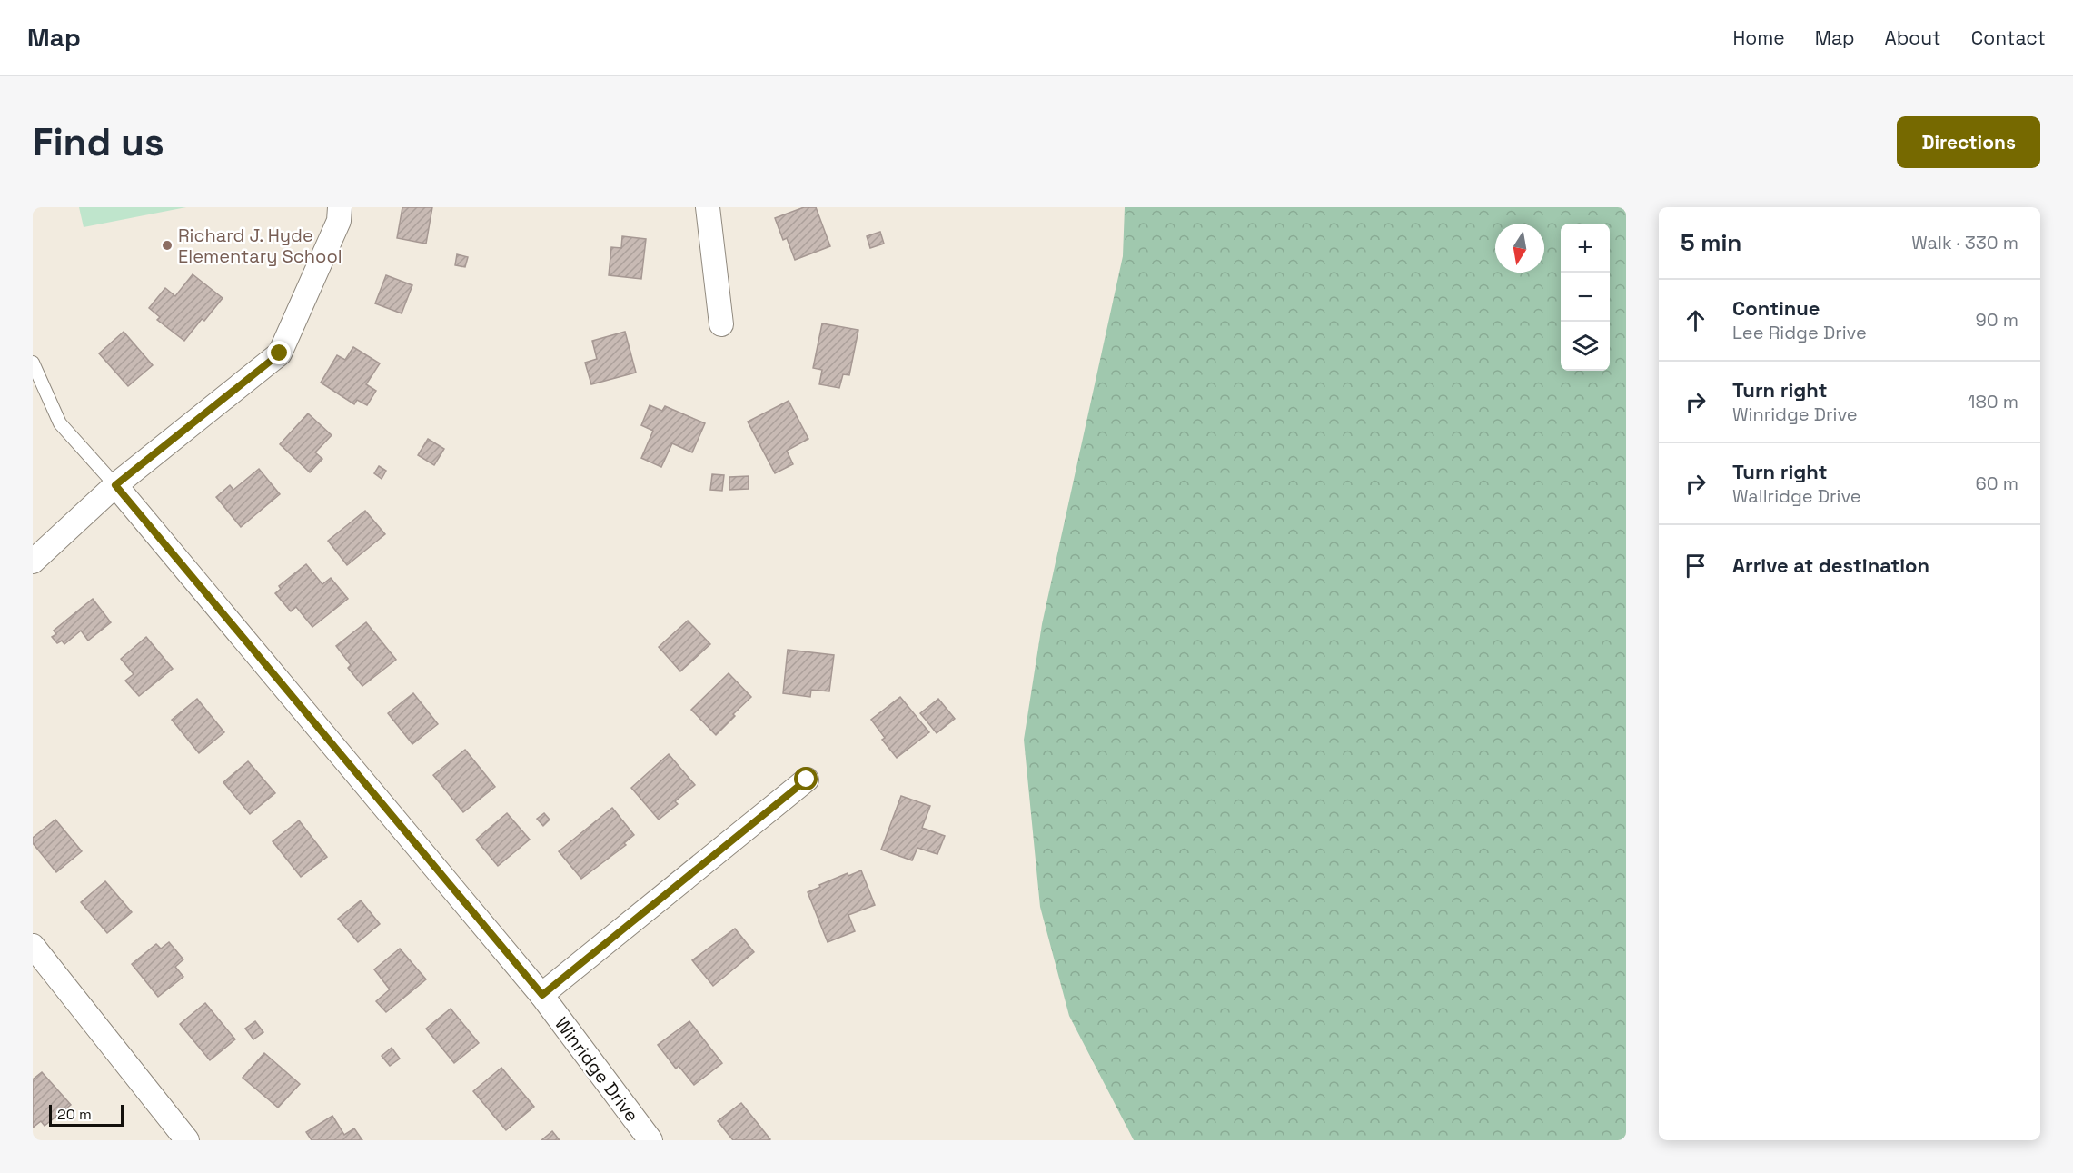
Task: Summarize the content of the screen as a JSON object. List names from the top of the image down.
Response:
{
  "streets": {
    "street": ["Winridge Drive"]
  },
  "places": ["Richard J. Hyde Elementary School"],
  "scale_bar": "20 m",
  "north": "bottom",
  "page": {
    "header": "Map",
    "nav": [
      "Home",
      "Map",
      "About",
      "Contact"
    ],
    "buttons": "Directions",
    "title": "Find us",
    "heading": ["5 min", "Walk · 330 m"],
    "map_buttons": ["+", "−"],
    "list": [
      ["Continue", "Lee Ridge Drive", "90 m"],
      ["Turn right", "Winridge Drive", "180 m"],
      ["Turn right", "Wallridge Drive", "60 m"],
      "Arrive at destination"
    ],
    "scale": "20 m"
  }
}
